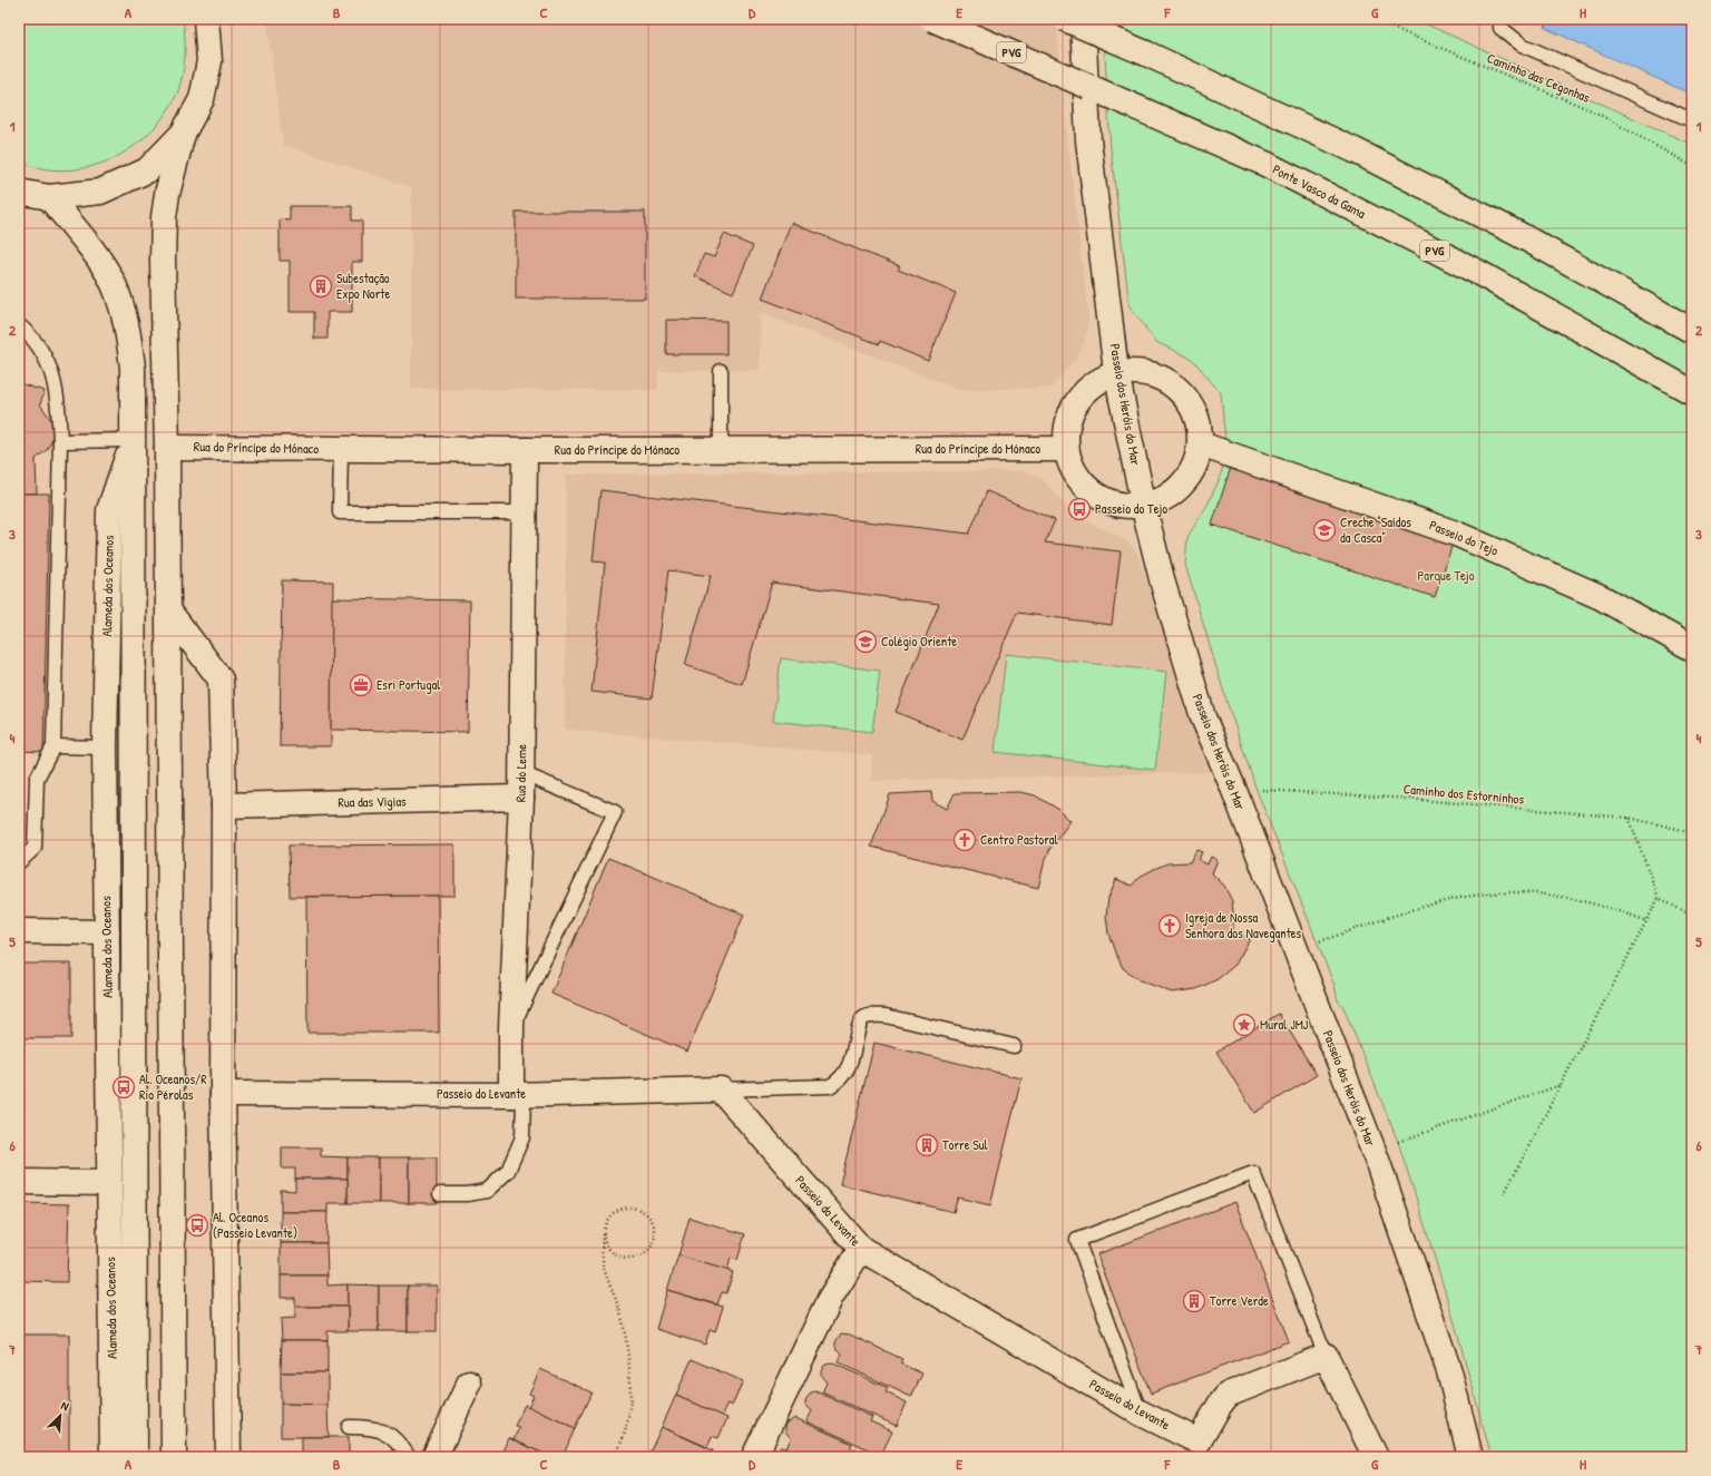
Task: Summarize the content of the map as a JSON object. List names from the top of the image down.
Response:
{
  "streets": {
    "main road": [
      "PVG",
      "Ponte Vasco da Gama",
      "Passeio dos Heróis do Mar",
      "Rua do Príncipe do Mónaco",
      "Passeio do Tejo",
      "Alameda dos Oceanos",
      "Rua do Leme",
      "Rua das Vigias",
      "Passeio do Levante"
    ],
    "path": ["Caminho das Cegonhas", "Caminho dos Estorninhos"]
  },
  "crossings": [
    ["Passeio dos Heróis do Mar", "Caminho dos Estorninhos"],
    ["Rua do Príncipe do Mónaco", "Rua do Leme"],
    ["Rua do Leme", "Rua das Vigias"],
    ["Rua do Leme", "Passeio do Levante"]
  ],
  "parks": ["Parque Tejo"],
  "places": {
    "building": ["Subestação Expo Norte", "Torre Sul", "Torre Verde"],
    "bus stop": ["Passeio do Tejo", "Al. Oceanos/R Rio Pérolas", "Al. Oceanos (Passeio Levante)"],
    "school or university": ["Creche \"Saídos da Casca\"", "Colégio Oriente"],
    "office": ["Esri Portugal"],
    "church": ["Centro Pastoral", "Igreja de Nossa Senhora dos Navegantes"],
    "place": ["Mural JMJ"]
  },
  "north": "top right",
  "grid": {
    "columns": [
      "A",
      "B",
      "C",
      "D",
      "E",
      "F",
      "G",
      "H"
    ],
    "rows": [
      "1",
      "2",
      "3",
      "4",
      "5",
      "6",
      "7"
    ]
  }
}
